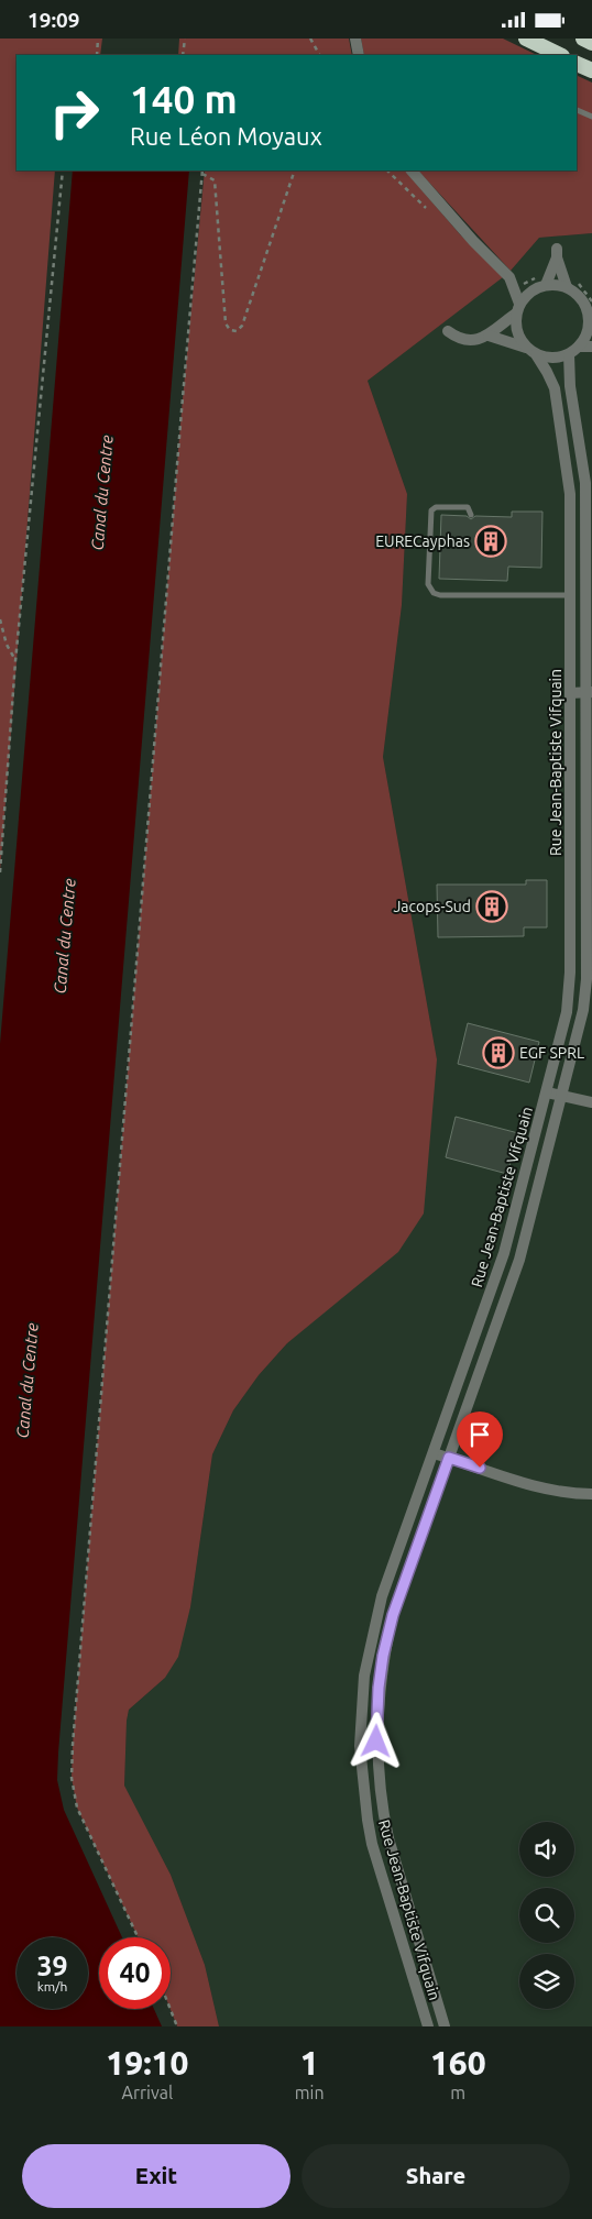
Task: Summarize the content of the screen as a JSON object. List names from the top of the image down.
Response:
{
  "streets": {
    "street": ["Rue Jean-Baptiste Vifquain"]
  },
  "water": ["Canal du Centre"],
  "places": {
    "building": ["EURECayphas", "Jacops-Sud", "EGF SPRL"]
  },
  "page": {
    "status": "19:09",
    "turn": ["140 m", "Rue Léon Moyaux"],
    "speed": "39 km/h",
    "limit": "40",
    "eta": [
      "19:10",
      "Arrival",
      "1",
      "min",
      "160",
      "m"
    ],
    "buttons": ["Exit", "Share"]
  }
}
